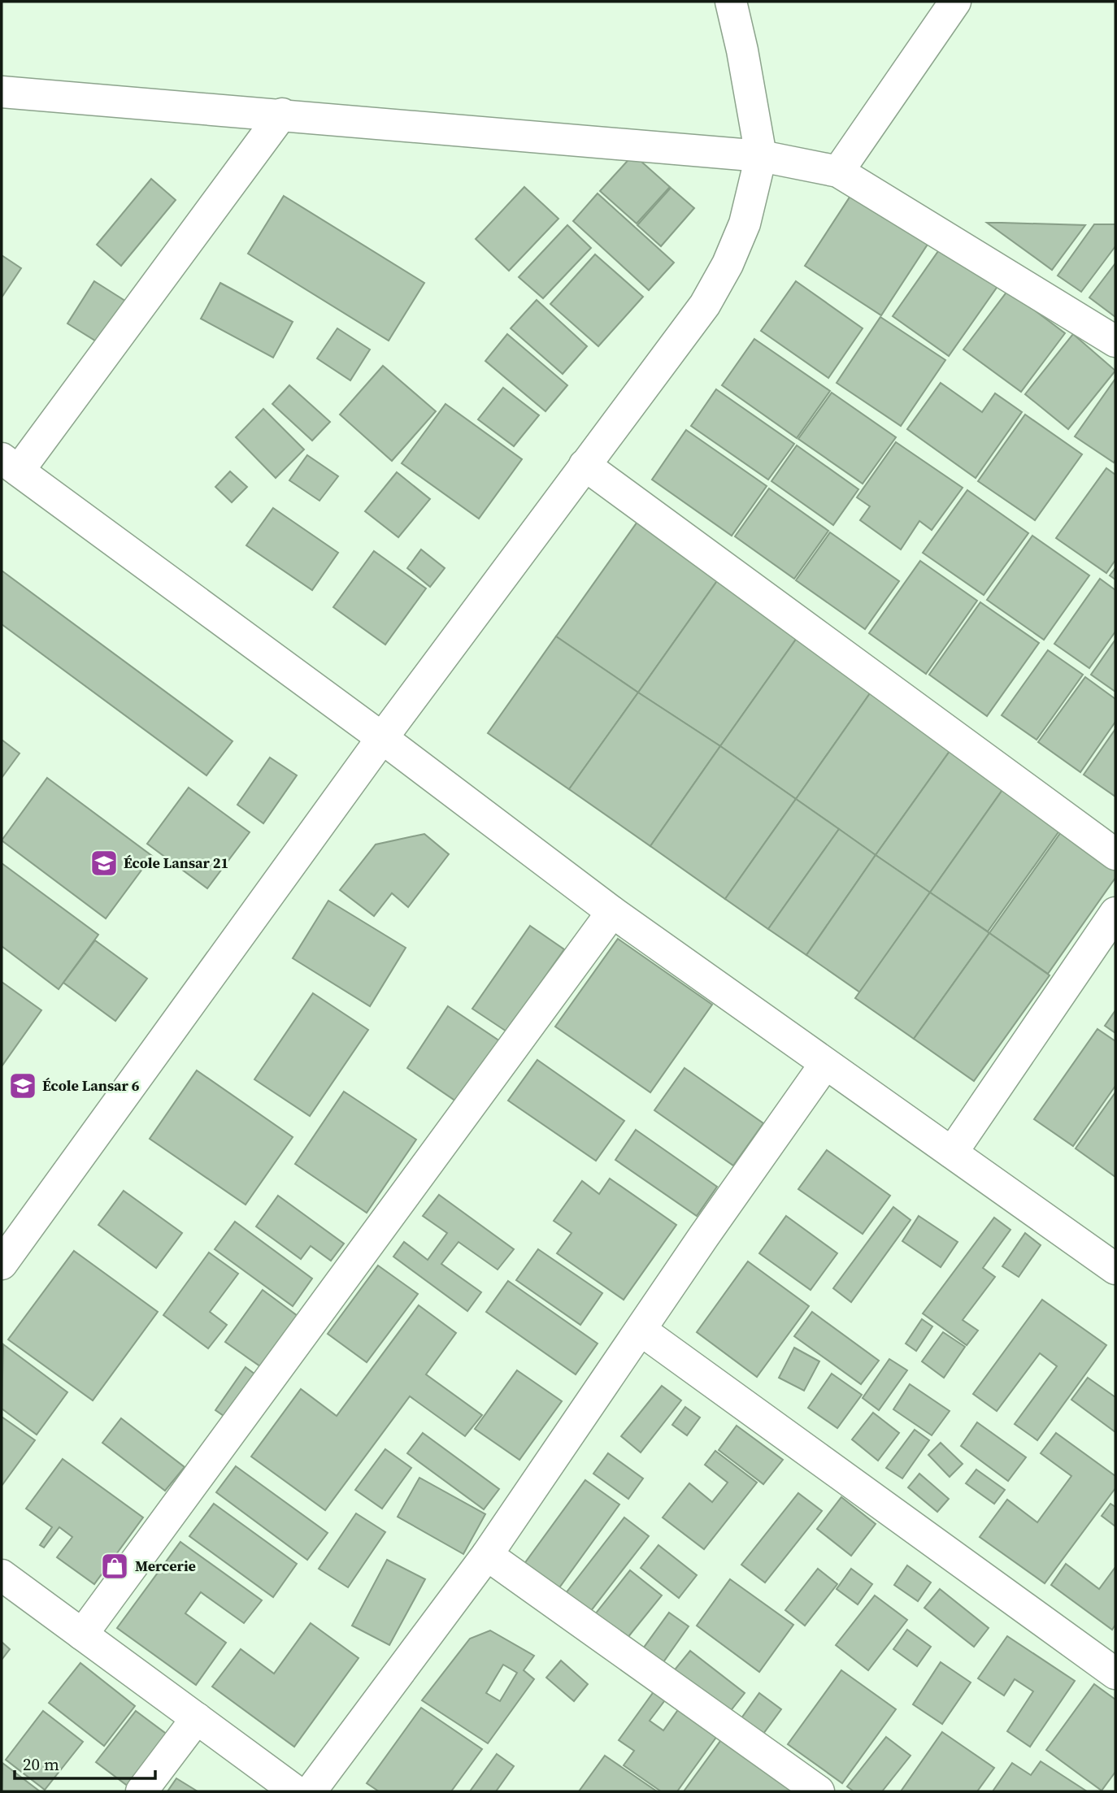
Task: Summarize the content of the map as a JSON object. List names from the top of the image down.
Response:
{
  "places": {
    "school or university": ["École Lansar 21", "École Lansar 6"],
    "shop": ["Mercerie"]
  },
  "scale_bar": "20 m"
}
